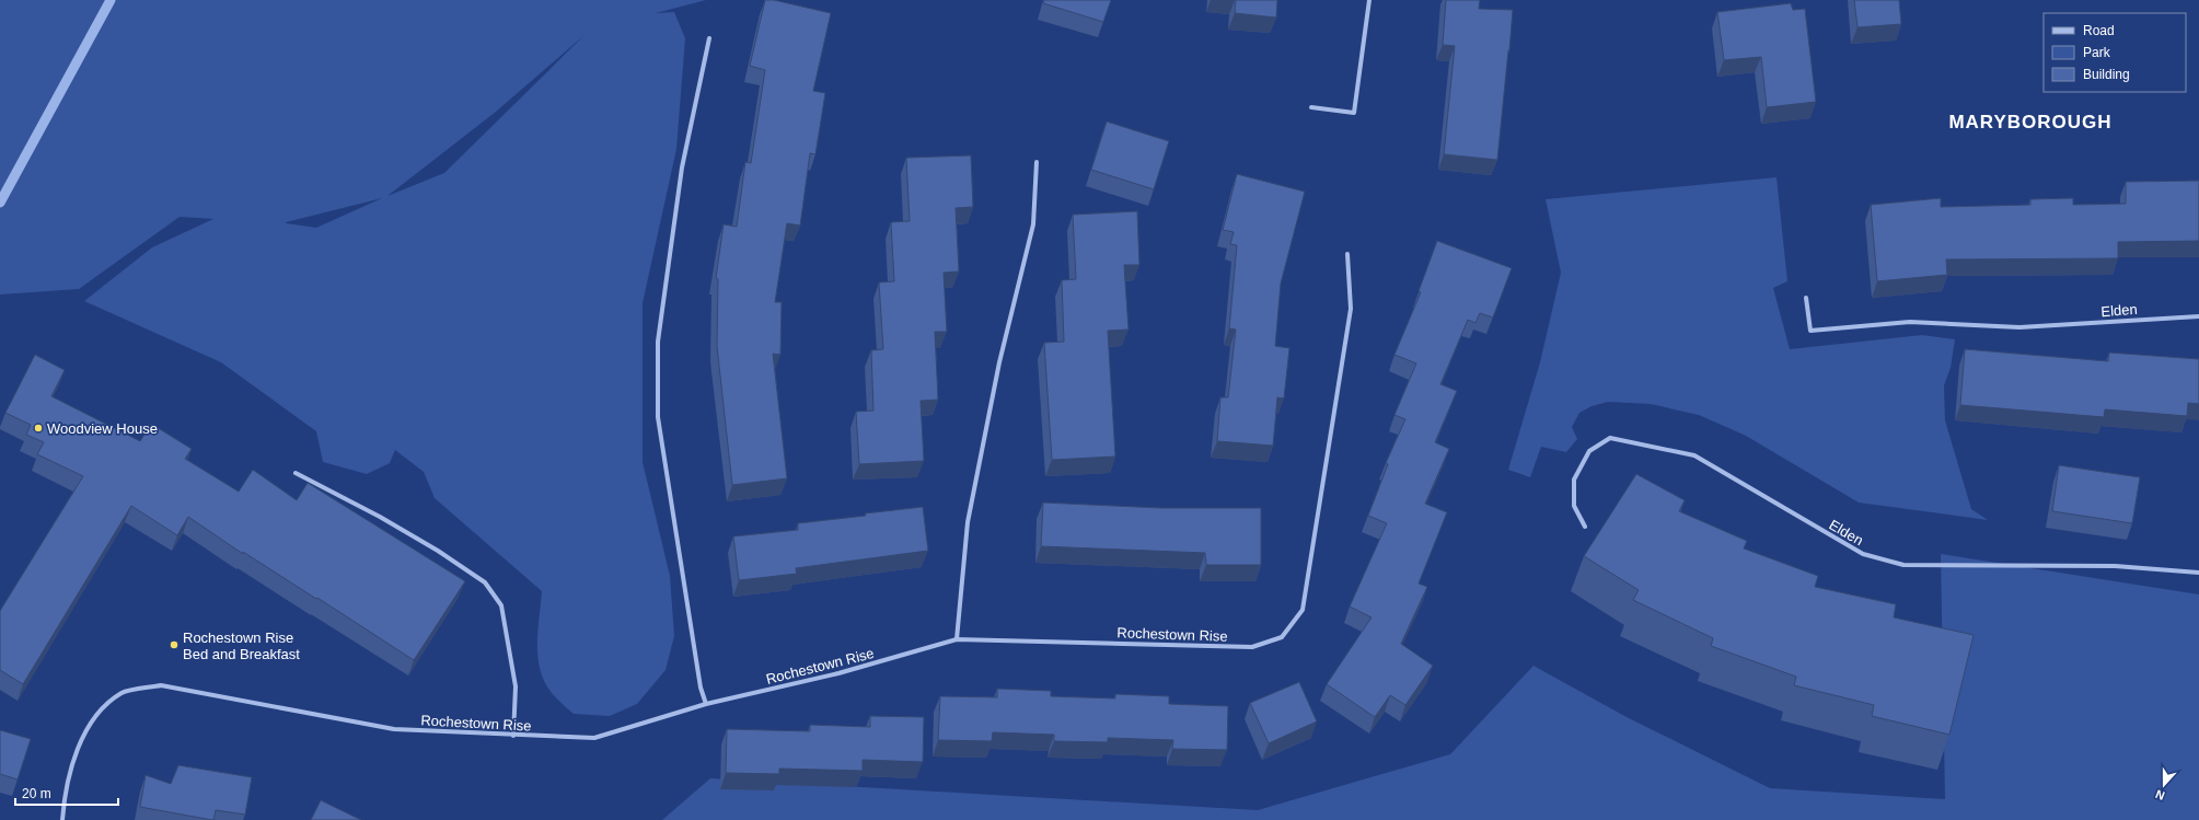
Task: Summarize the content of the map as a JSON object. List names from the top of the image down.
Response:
{
  "streets": {
    "street": ["Elden", "Rochestown Rise"]
  },
  "districts": ["MARYBOROUGH"],
  "places": ["Woodview House", "Rochestown Rise Bed and Breakfast"],
  "legend": ["Road", "Park", "Building"],
  "scale_bar": "20 m",
  "north": "bottom"
}
